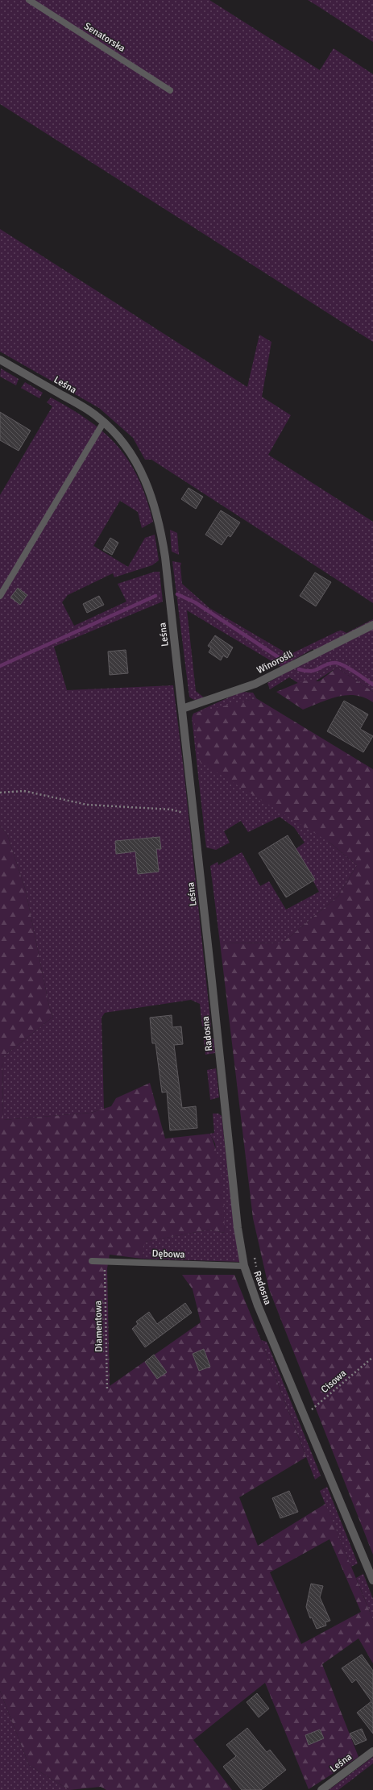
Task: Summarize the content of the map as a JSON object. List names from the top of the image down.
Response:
{
  "streets": {
    "street": ["Leśna", "Winorośli", "Radosna"],
    "lane": ["Senatorska", "Dębowa"],
    "path": ["Diamentowa", "Cisowa"]
  },
  "crossings": [
    ["Leśna", "Winorośli"],
    ["Leśna", "Radosna"],
    ["Radosna", "Dębowa"],
    ["Radosna", "Cisowa"],
    ["Dębowa", "Diamentowa"]
  ]
}
